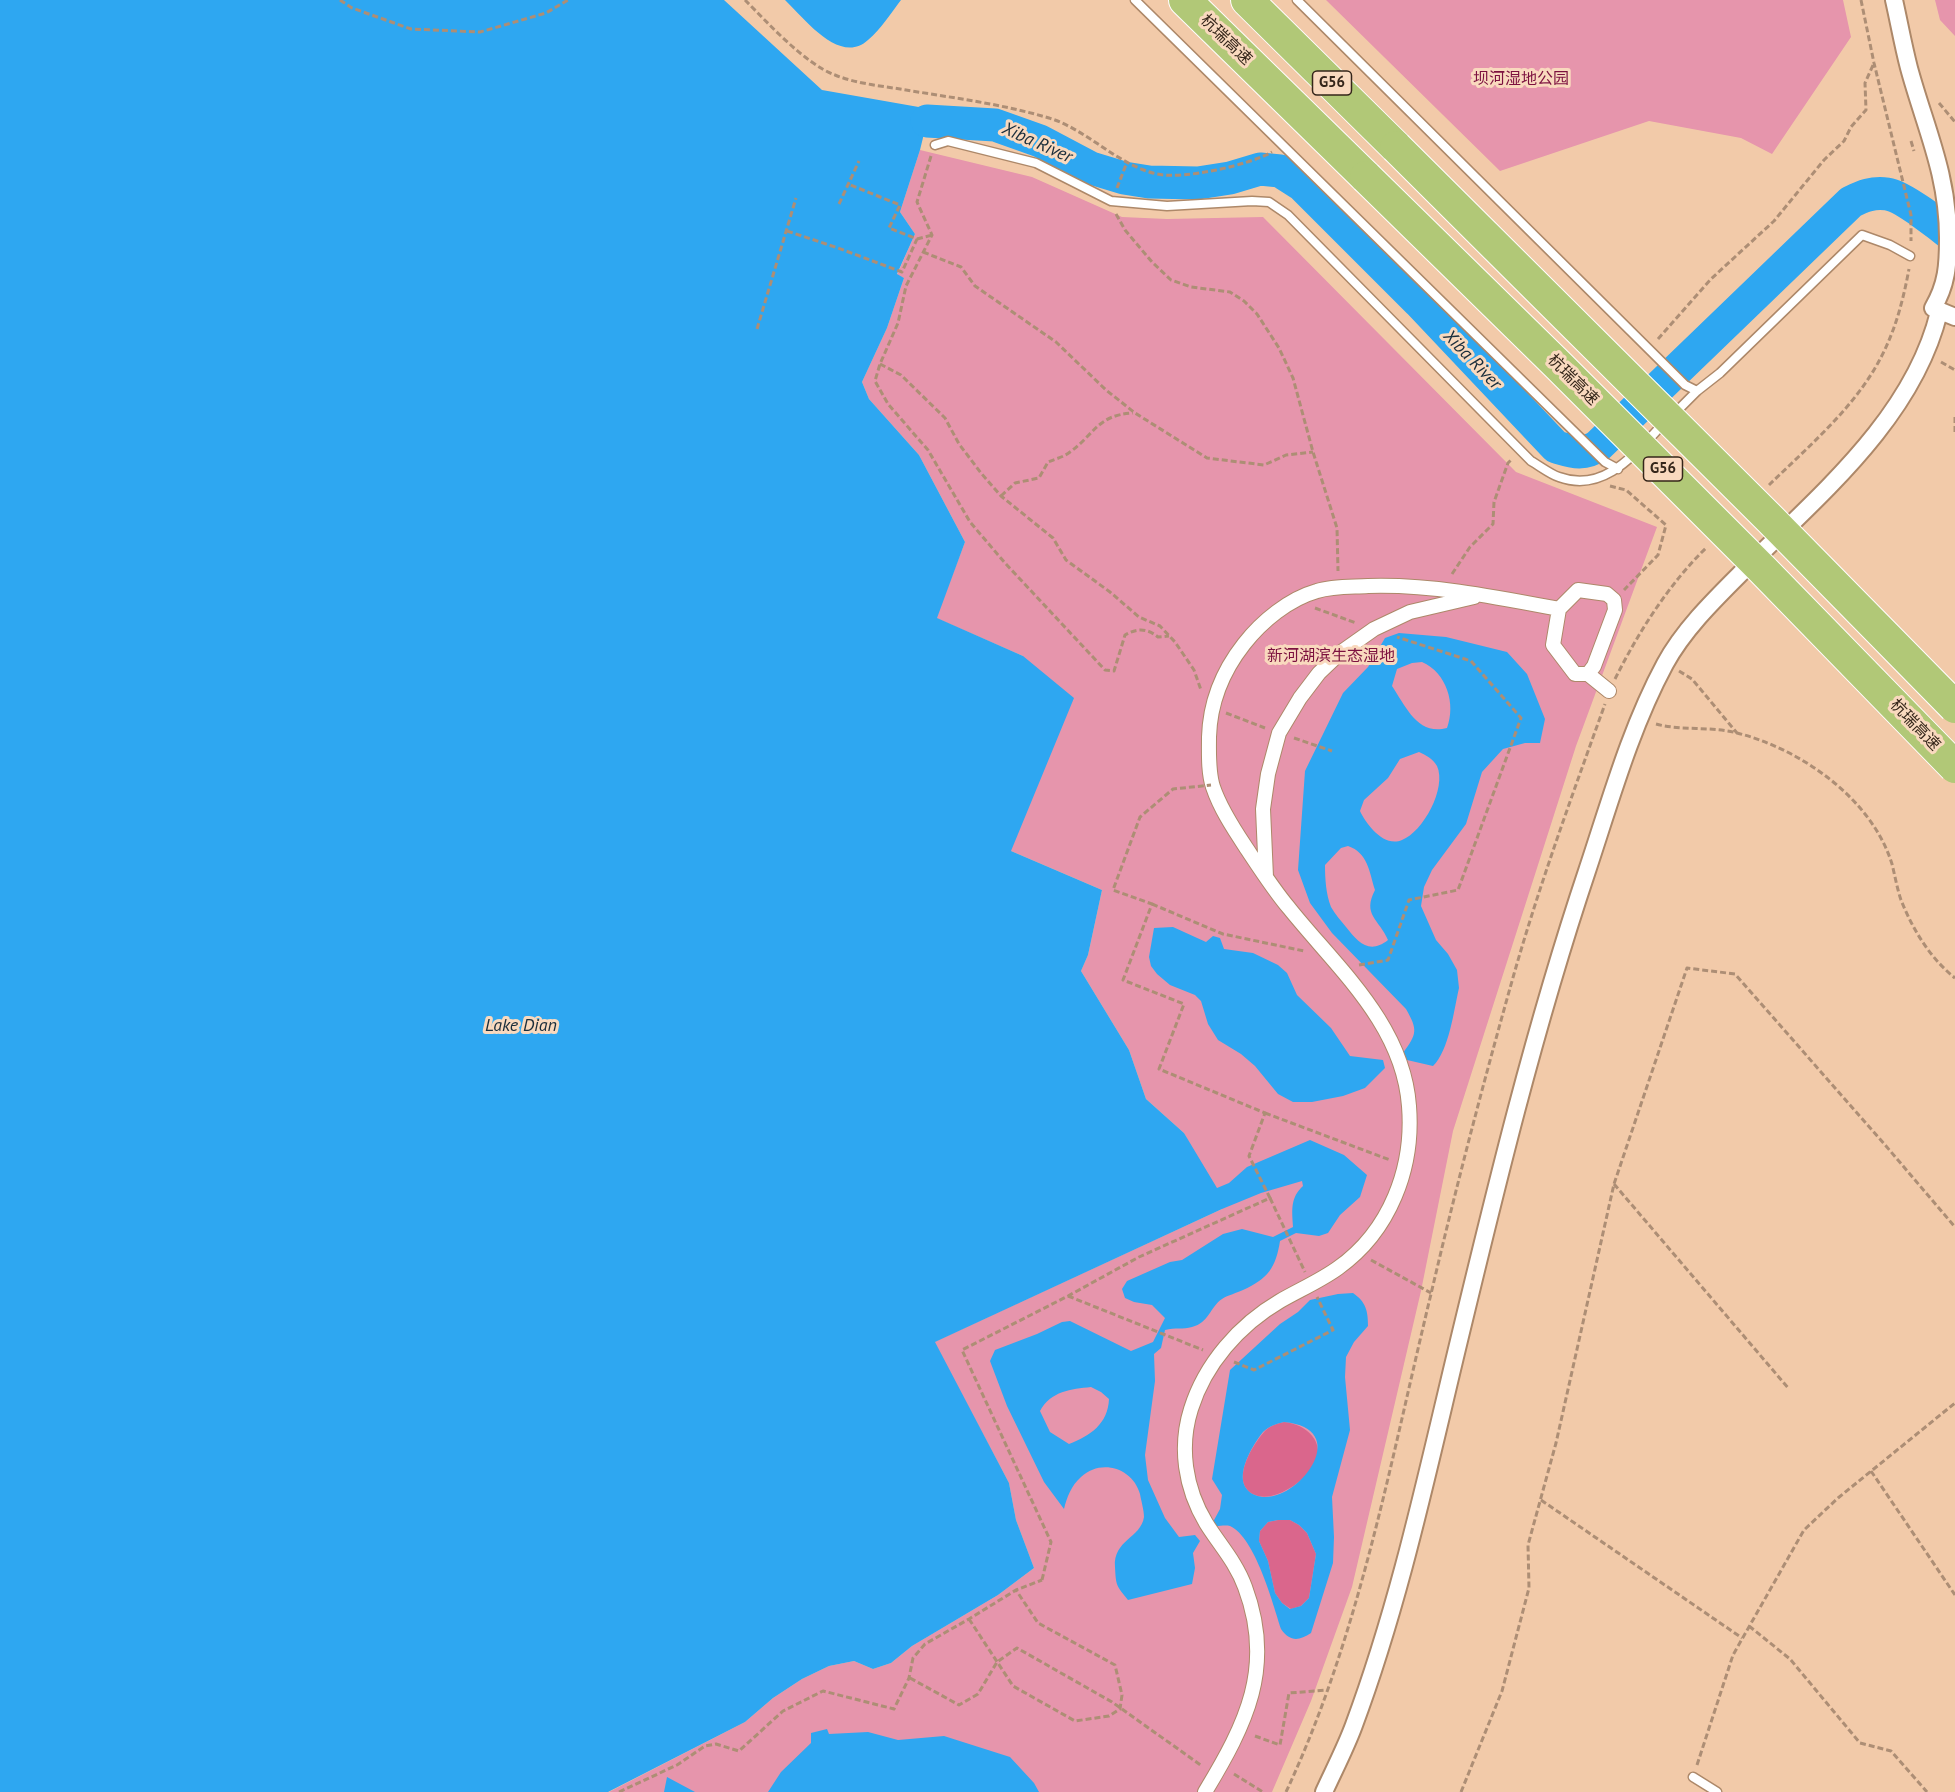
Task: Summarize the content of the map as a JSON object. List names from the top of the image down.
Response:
{
  "streets": {
    "highway": ["杭瑞高速", "G56"]
  },
  "water": ["Xiba River", "Lake Dian"],
  "parks": ["坝河湿地公园", "新河湖滨生态湿地"]
}
